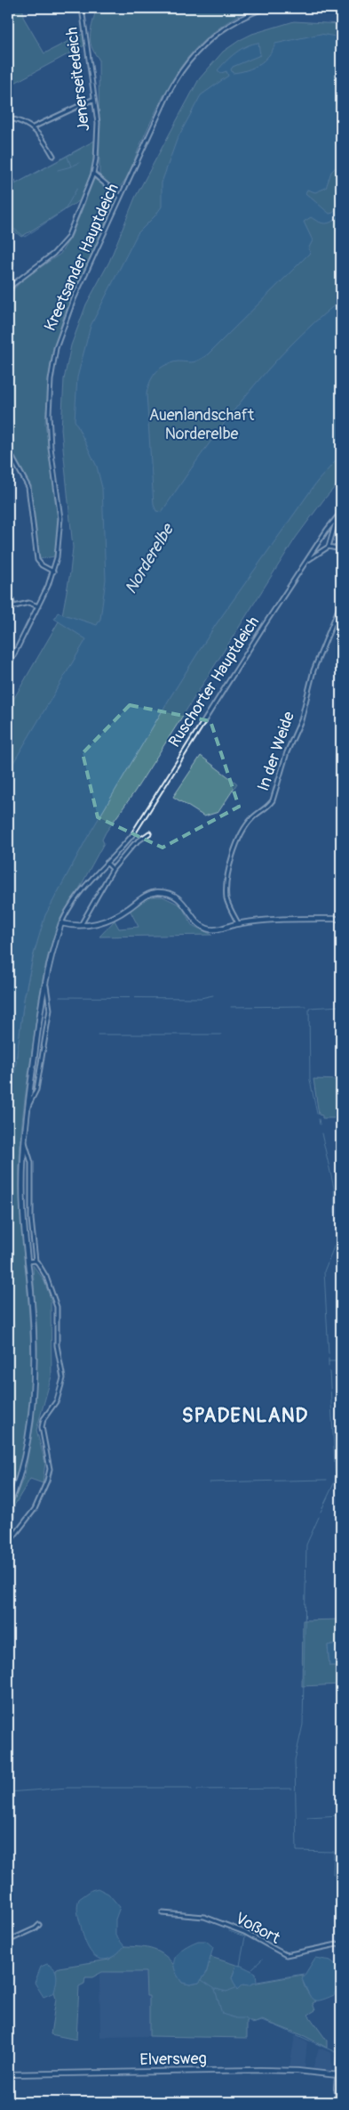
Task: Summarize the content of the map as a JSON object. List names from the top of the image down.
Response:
{
  "streets": {
    "street": [
      "Jenerseitedeich",
      "Kreetsander Hauptdeich",
      "Ruschorter Hauptdeich",
      "In der Weide",
      "Voßort",
      "Elversweg"
    ]
  },
  "districts": ["SPADENLAND"],
  "water": ["Norderelbe"],
  "parks": ["Auenlandschaft Norderelbe"]
}
